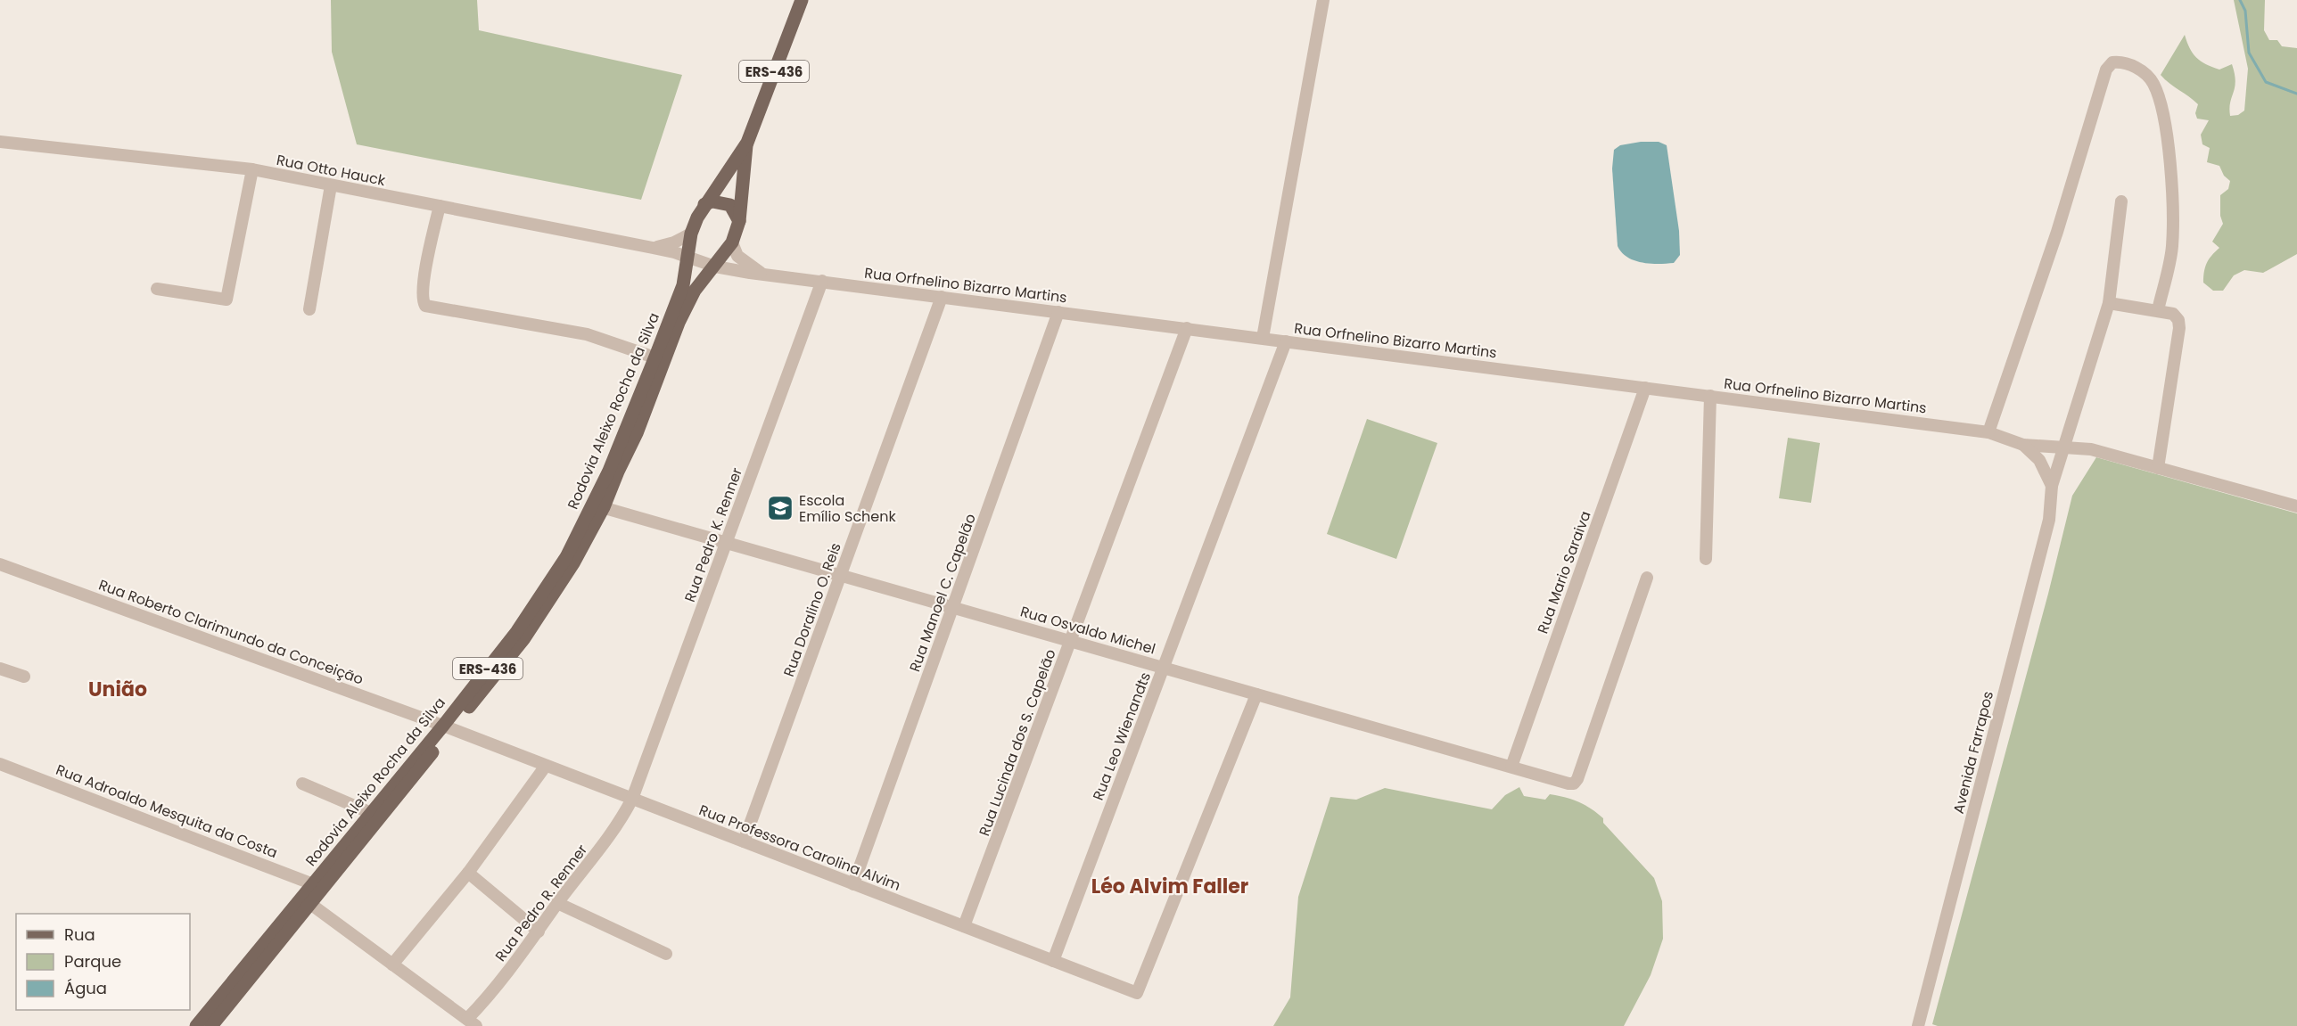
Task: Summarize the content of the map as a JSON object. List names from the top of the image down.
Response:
{
  "streets": {
    "main road": ["ERS-436", "Rodovia Aleixo Rocha da Silva"],
    "street": [
      "Rua Otto Hauck",
      "Rua Orfnelino Bizarro Martins",
      "Rua Pedro K. Renner",
      "Rua Mario Saraiva",
      "Rua Manoel C. Capelão",
      "Rua Doralino O. Reis",
      "Rua Osvaldo Michel",
      "Rua Roberto Clarimundo da Conceição",
      "Rua Leo Wienandts",
      "Rua Lucinda dos S. Capelão",
      "Avenida Farrapos",
      "Rua Adroaldo Mesquita da Costa",
      "Rua Professora Carolina Alvim",
      "Rua Pedro R. Renner"
    ]
  },
  "crossings": [
    ["Rua Otto Hauck", "Rua Orfnelino Bizarro Martins"],
    ["Rua Orfnelino Bizarro Martins", "Rodovia Aleixo Rocha da Silva"],
    ["Rua Orfnelino Bizarro Martins", "Rua Pedro K. Renner"],
    ["Rua Orfnelino Bizarro Martins", "Rua Mario Saraiva"],
    ["Rua Orfnelino Bizarro Martins", "Rua Manoel C. Capelão"],
    ["Rua Orfnelino Bizarro Martins", "Rua Doralino O. Reis"],
    ["Rua Orfnelino Bizarro Martins", "Rua Leo Wienandts"],
    ["Rua Orfnelino Bizarro Martins", "Rua Lucinda dos S. Capelão"],
    ["Rodovia Aleixo Rocha da Silva", "Rua Osvaldo Michel"],
    ["Rodovia Aleixo Rocha da Silva", "Rua Roberto Clarimundo da Conceição"],
    ["Rodovia Aleixo Rocha da Silva", "Rua Adroaldo Mesquita da Costa"],
    ["Rodovia Aleixo Rocha da Silva", "Rua Professora Carolina Alvim"],
    ["Rua Pedro K. Renner", "Rua Osvaldo Michel"],
    ["Rua Pedro K. Renner", "Rua Professora Carolina Alvim"],
    ["Rua Pedro K. Renner", "Rua Pedro R. Renner"],
    ["Rua Mario Saraiva", "Rua Osvaldo Michel"],
    ["Rua Manoel C. Capelão", "Rua Osvaldo Michel"],
    ["Rua Manoel C. Capelão", "Rua Professora Carolina Alvim"],
    ["Rua Doralino O. Reis", "Rua Osvaldo Michel"],
    ["Rua Doralino O. Reis", "Rua Professora Carolina Alvim"],
    ["Rua Osvaldo Michel", "Rua Leo Wienandts"],
    ["Rua Osvaldo Michel", "Rua Lucinda dos S. Capelão"],
    ["Rua Osvaldo Michel", "Rua Professora Carolina Alvim"],
    ["Rua Roberto Clarimundo da Conceição", "Rua Professora Carolina Alvim"],
    ["Rua Leo Wienandts", "Rua Professora Carolina Alvim"],
    ["Rua Lucinda dos S. Capelão", "Rua Professora Carolina Alvim"],
    ["Rua Professora Carolina Alvim", "Rua Pedro R. Renner"]
  ],
  "districts": ["União", "Léo Alvim Faller"],
  "places": {
    "school or university": ["Escola Emílio Schenk"]
  },
  "legend": ["Rua", "Parque", "Água"]
}
